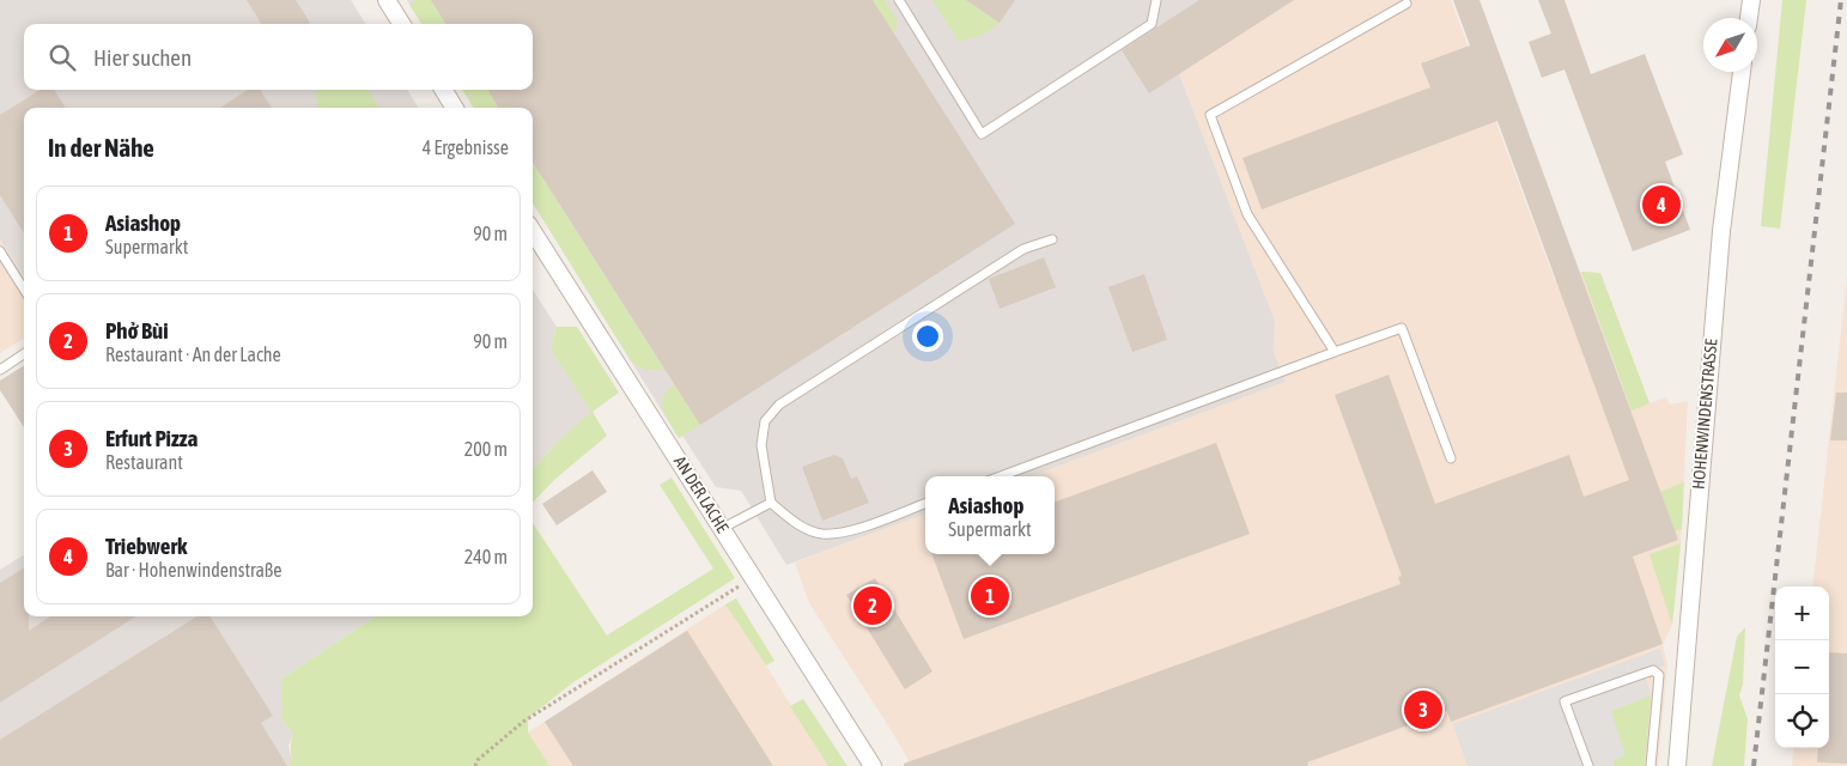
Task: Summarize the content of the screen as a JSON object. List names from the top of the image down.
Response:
{
  "streets": {
    "street": ["HOHENWINDENSTRASSE", "AN DER LACHE"]
  },
  "north": "bottom left",
  "page": {
    "search": "Hier suchen",
    "heading": ["In der Nähe", "4 Ergebnisse"],
    "pins": [
      "4",
      "1",
      "2",
      "3"
    ],
    "list": [
      {
        "mark": "1",
        "name": "Asiashop",
        "note": "Supermarkt",
        "value": "90 m"
      },
      {
        "mark": "2",
        "name": "Phở Bùi",
        "note": "Restaurant · An der Lache",
        "value": "90 m"
      },
      {
        "mark": "3",
        "name": "Erfurt Pizza",
        "note": "Restaurant",
        "value": "200 m"
      },
      {
        "mark": "4",
        "name": "Triebwerk",
        "note": "Bar · Hohenwindenstraße",
        "value": "240 m"
      }
    ],
    "popup": ["Asiashop", "Supermarkt"],
    "map_buttons": ["+", "−"]
  }
}
